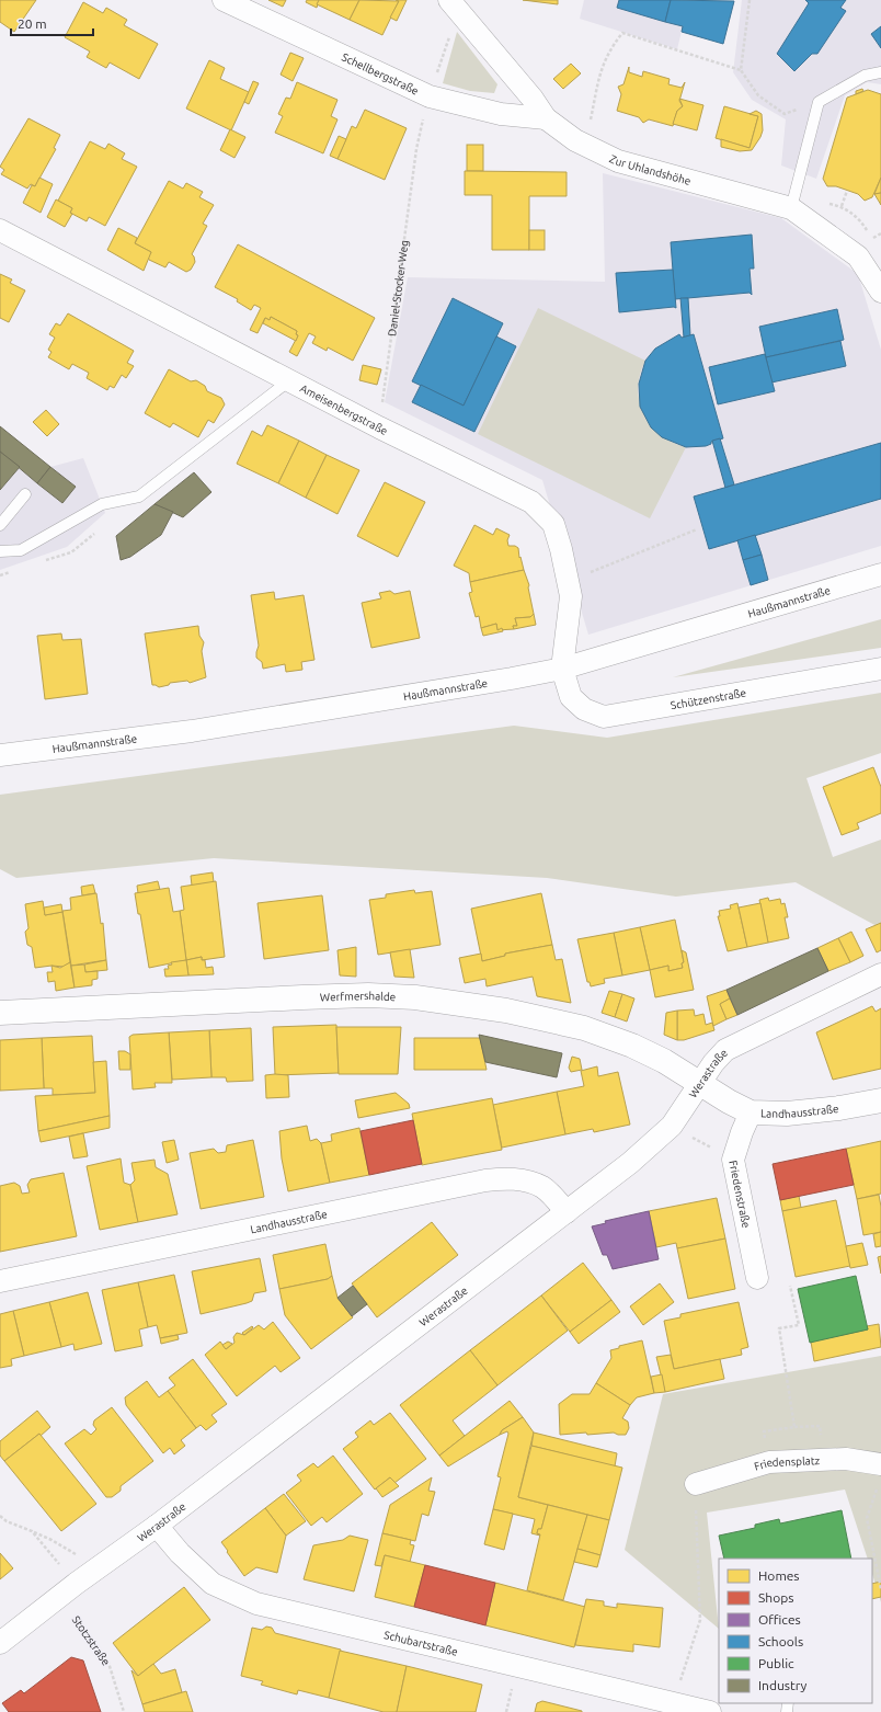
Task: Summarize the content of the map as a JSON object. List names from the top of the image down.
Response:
{
  "streets": {
    "street": [
      "Schellbergstraße",
      "Zur Uhlandshöhe",
      "Ameisenbergstraße",
      "Haußmannstraße",
      "Schützenstraße",
      "Werfmershalde",
      "Werastraße",
      "Landhausstraße",
      "Friedenstraße",
      "Friedensplatz",
      "Schubartstraße"
    ],
    "path": ["Daniel-Stocker-Weg", "Stotzstraße"]
  },
  "crossings": [
    ["Schellbergstraße", "Zur Uhlandshöhe"],
    ["Daniel-Stocker-Weg", "Ameisenbergstraße"],
    ["Ameisenbergstraße", "Haußmannstraße"],
    ["Ameisenbergstraße", "Schützenstraße"],
    ["Haußmannstraße", "Schützenstraße"],
    ["Werfmershalde", "Werastraße"],
    ["Werfmershalde", "Landhausstraße"],
    ["Werastraße", "Landhausstraße"],
    ["Werastraße", "Stotzstraße"],
    ["Werastraße", "Schubartstraße"],
    ["Landhausstraße", "Friedenstraße"]
  ],
  "legend": [
    "Homes",
    "Shops",
    "Offices",
    "Schools",
    "Public",
    "Industry"
  ],
  "scale_bar": "20 m"
}
